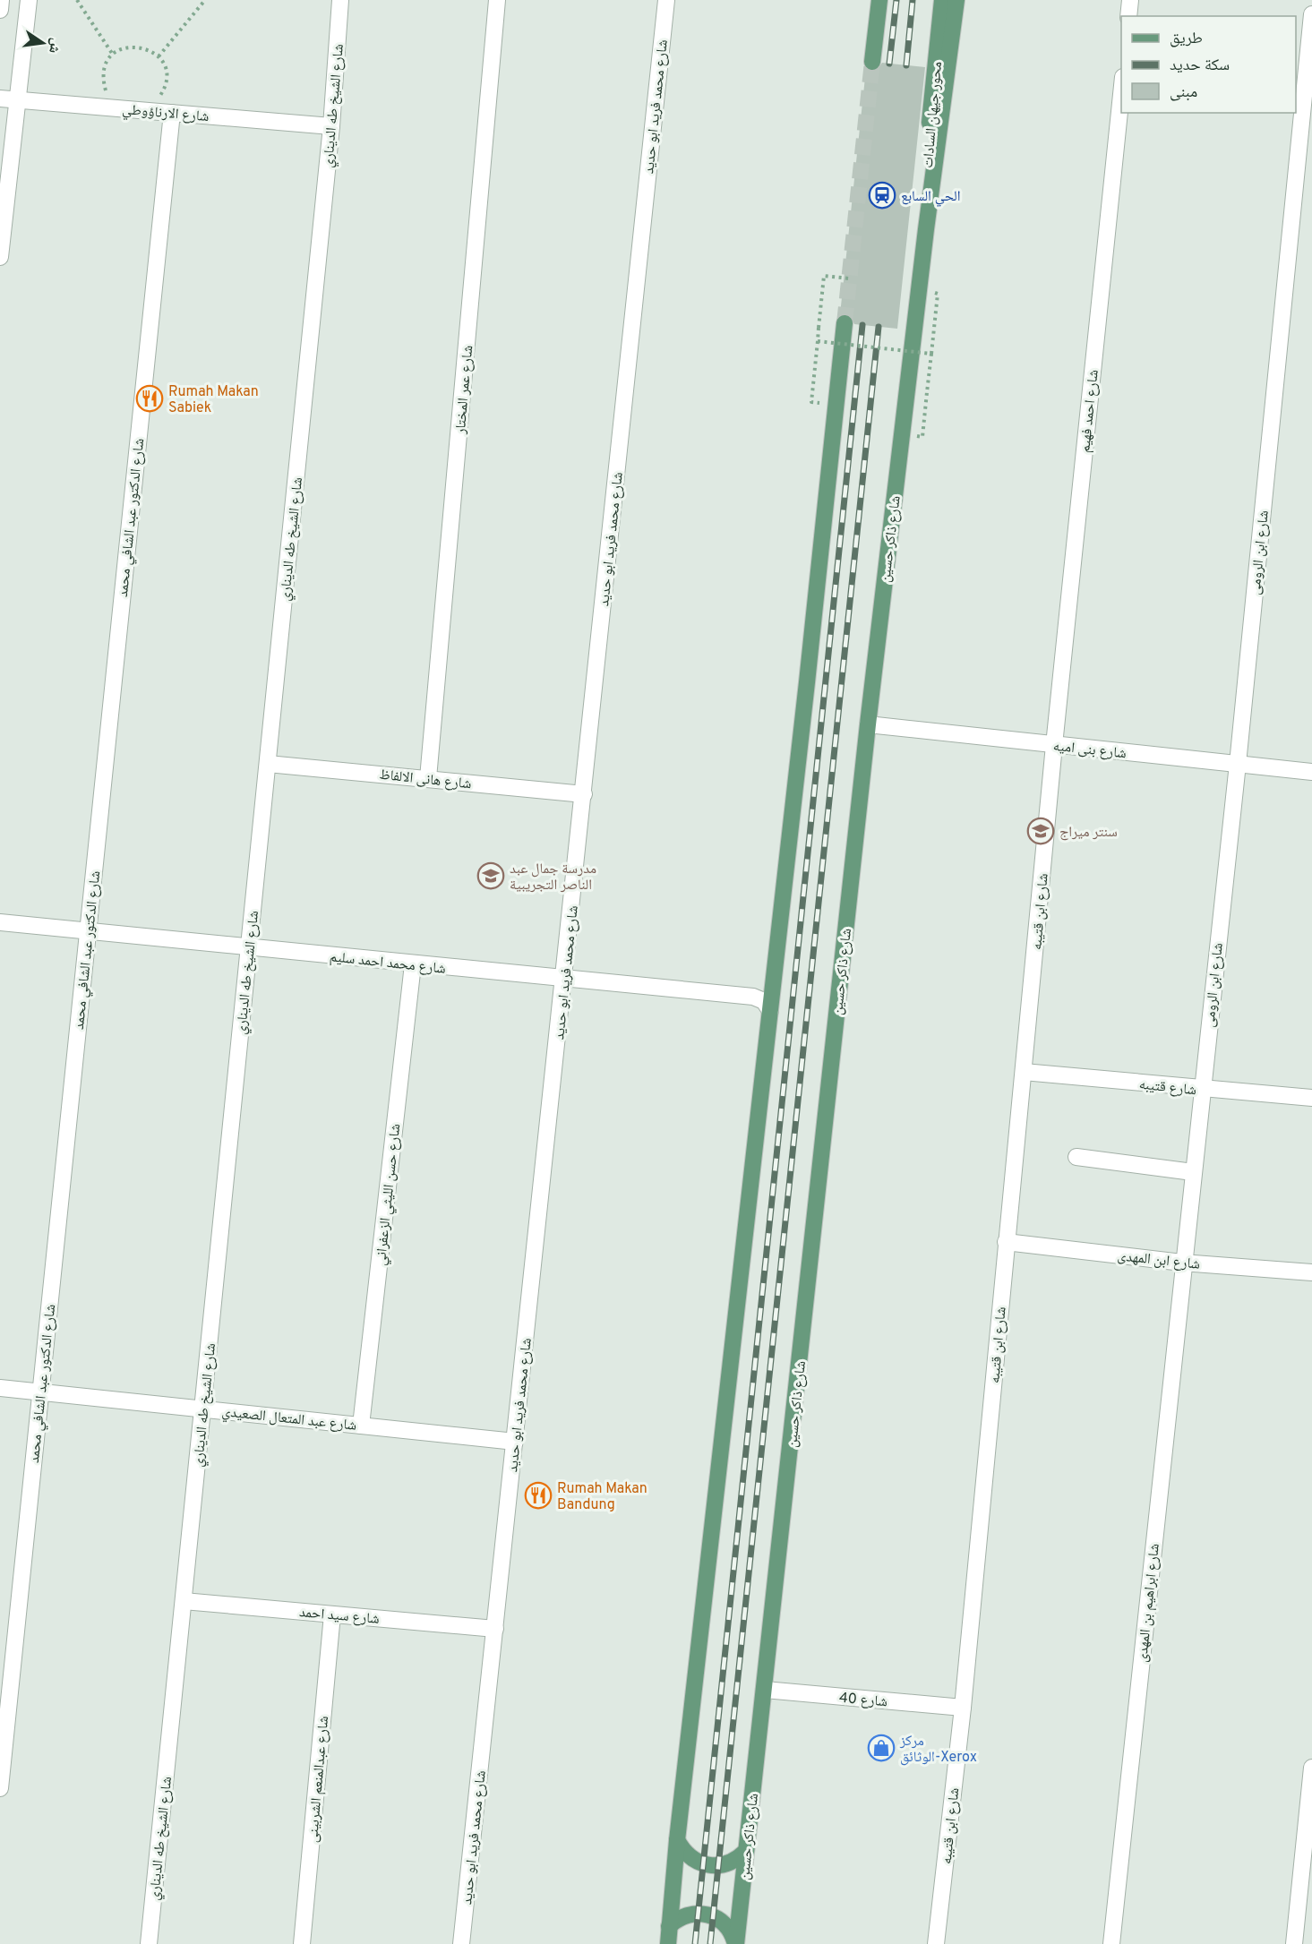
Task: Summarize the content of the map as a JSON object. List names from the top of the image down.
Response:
{
  "streets": {
    "main road": ["محور جيهان السادات", "شارع ذاكر حسين"],
    "street": [
      "شارع الشيخ طه الديناري",
      "شارع محمد فريد ابو حديد",
      "شارع الارناؤوطي",
      "شارع عمر المختار",
      "شارع احمد فهيم",
      "شارع الدكتور عبد الشافي محمد",
      "شارع ابن الرومى",
      "شارع بنى اميه",
      "شارع هانى الالفاظ",
      "شارع ابن قتيبه",
      "شارع محمد احمد سليم",
      "شارع قتيبه",
      "شارع حسن الليثي الزعفراني",
      "شارع ابن المهدى",
      "شارع عبد المتعال الصعيدي",
      "شارع ابراهيم بن المهدى",
      "شارع سيد احمد",
      "شارع 40",
      "شارع عبدالمنعم الشربينى"
    ]
  },
  "crossings": [
    ["شارع الشيخ طه الديناري", "شارع الارناؤوطي"],
    ["شارع الشيخ طه الديناري", "شارع هانى الالفاظ"],
    ["شارع الشيخ طه الديناري", "شارع محمد احمد سليم"],
    ["شارع الشيخ طه الديناري", "شارع عبد المتعال الصعيدي"],
    ["شارع الشيخ طه الديناري", "شارع سيد احمد"],
    ["شارع محمد فريد ابو حديد", "شارع هانى الالفاظ"],
    ["شارع محمد فريد ابو حديد", "شارع محمد احمد سليم"],
    ["شارع محمد فريد ابو حديد", "شارع عبد المتعال الصعيدي"],
    ["شارع محمد فريد ابو حديد", "شارع سيد احمد"],
    ["شارع الارناؤوطي", "شارع الدكتور عبد الشافي محمد"],
    ["محور جيهان السادات", "شارع ذاكر حسين"],
    ["شارع عمر المختار", "شارع هانى الالفاظ"],
    ["شارع احمد فهيم", "شارع بنى اميه"],
    ["شارع احمد فهيم", "شارع ابن قتيبه"],
    ["شارع الدكتور عبد الشافي محمد", "شارع محمد احمد سليم"],
    ["شارع الدكتور عبد الشافي محمد", "شارع عبد المتعال الصعيدي"],
    ["شارع ذاكر حسين", "شارع بنى اميه"],
    ["شارع ذاكر حسين", "شارع 40"],
    ["شارع ابن الرومى", "شارع بنى اميه"],
    ["شارع ابن الرومى", "شارع قتيبه"],
    ["شارع ابن الرومى", "شارع ابراهيم بن المهدى"],
    ["شارع بنى اميه", "شارع ابن قتيبه"],
    ["شارع ابن قتيبه", "شارع قتيبه"],
    ["شارع ابن قتيبه", "شارع ابن المهدى"],
    ["شارع ابن قتيبه", "شارع 40"],
    ["شارع محمد احمد سليم", "شارع حسن الليثي الزعفراني"],
    ["شارع حسن الليثي الزعفراني", "شارع عبد المتعال الصعيدي"],
    ["شارع ابن المهدى", "شارع ابراهيم بن المهدى"],
    ["شارع سيد احمد", "شارع عبدالمنعم الشربينى"]
  ],
  "places": {
    "station": ["الحي السابع"],
    "restaurant": ["Rumah Makan Sabiek", "Rumah Makan Bandung"],
    "school or university": ["سنتر ميراج", "مدرسة جمال عبد الناصر التجريبية"],
    "shop": ["مركز الوثائق-Xerox"]
  },
  "legend": ["طريق", "سكة حديد", "مبنى"],
  "north": "right"
}
